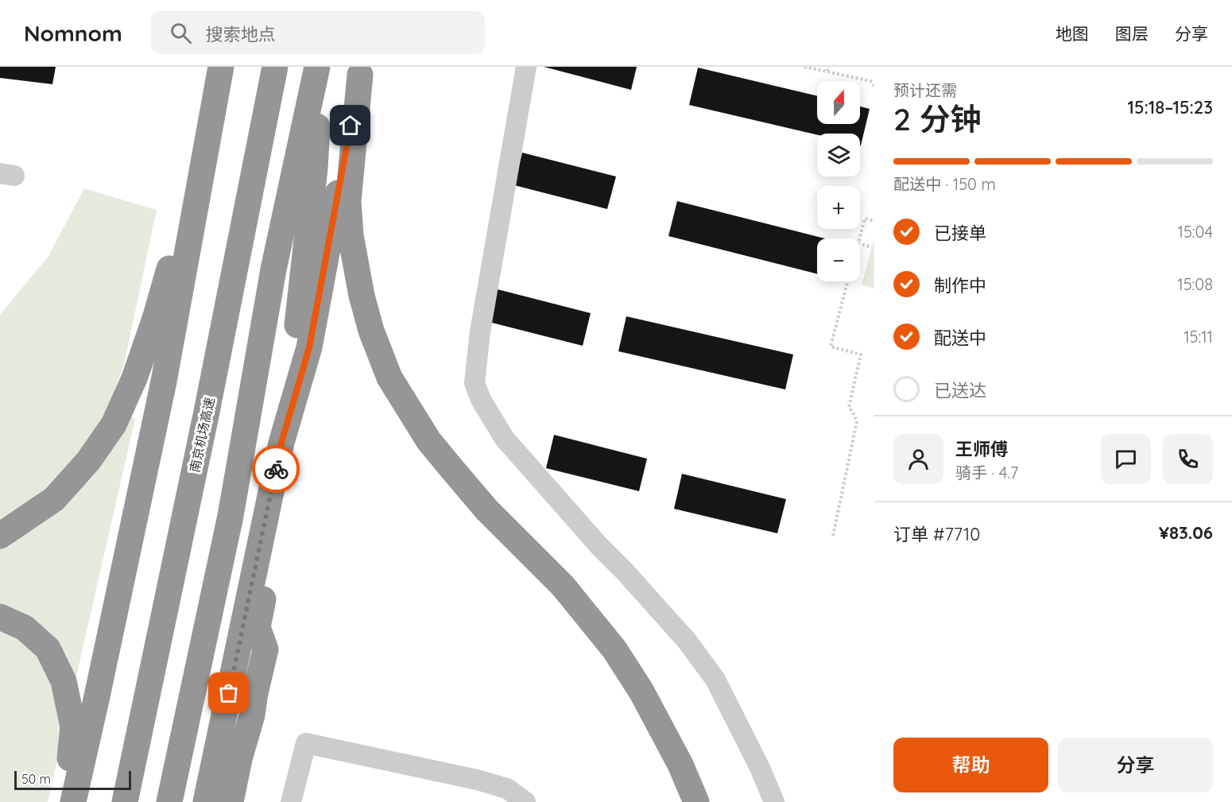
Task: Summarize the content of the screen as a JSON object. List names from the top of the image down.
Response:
{
  "streets": {
    "highway": ["南京机场高速"]
  },
  "scale_bar": "50 m",
  "north": "top",
  "page": {
    "header": "Nomnom",
    "search": "搜索地点",
    "nav": ["地图", "图层", "分享"],
    "heading": ["2 分钟", "预计还需", "15:18–15:23"],
    "panel": [
      "王师傅",
      "骑手 · 4.7",
      "订单 #7710",
      "¥83.06"
    ],
    "map_buttons": ["+", "−"],
    "bar": "配送中 · 150 m",
    "list": [
      ["已接单", "15:04"],
      ["制作中", "15:08"],
      ["配送中", "15:11"],
      "已送达"
    ],
    "buttons": ["帮助", "分享"],
    "scale": "50 m"
  }
}
